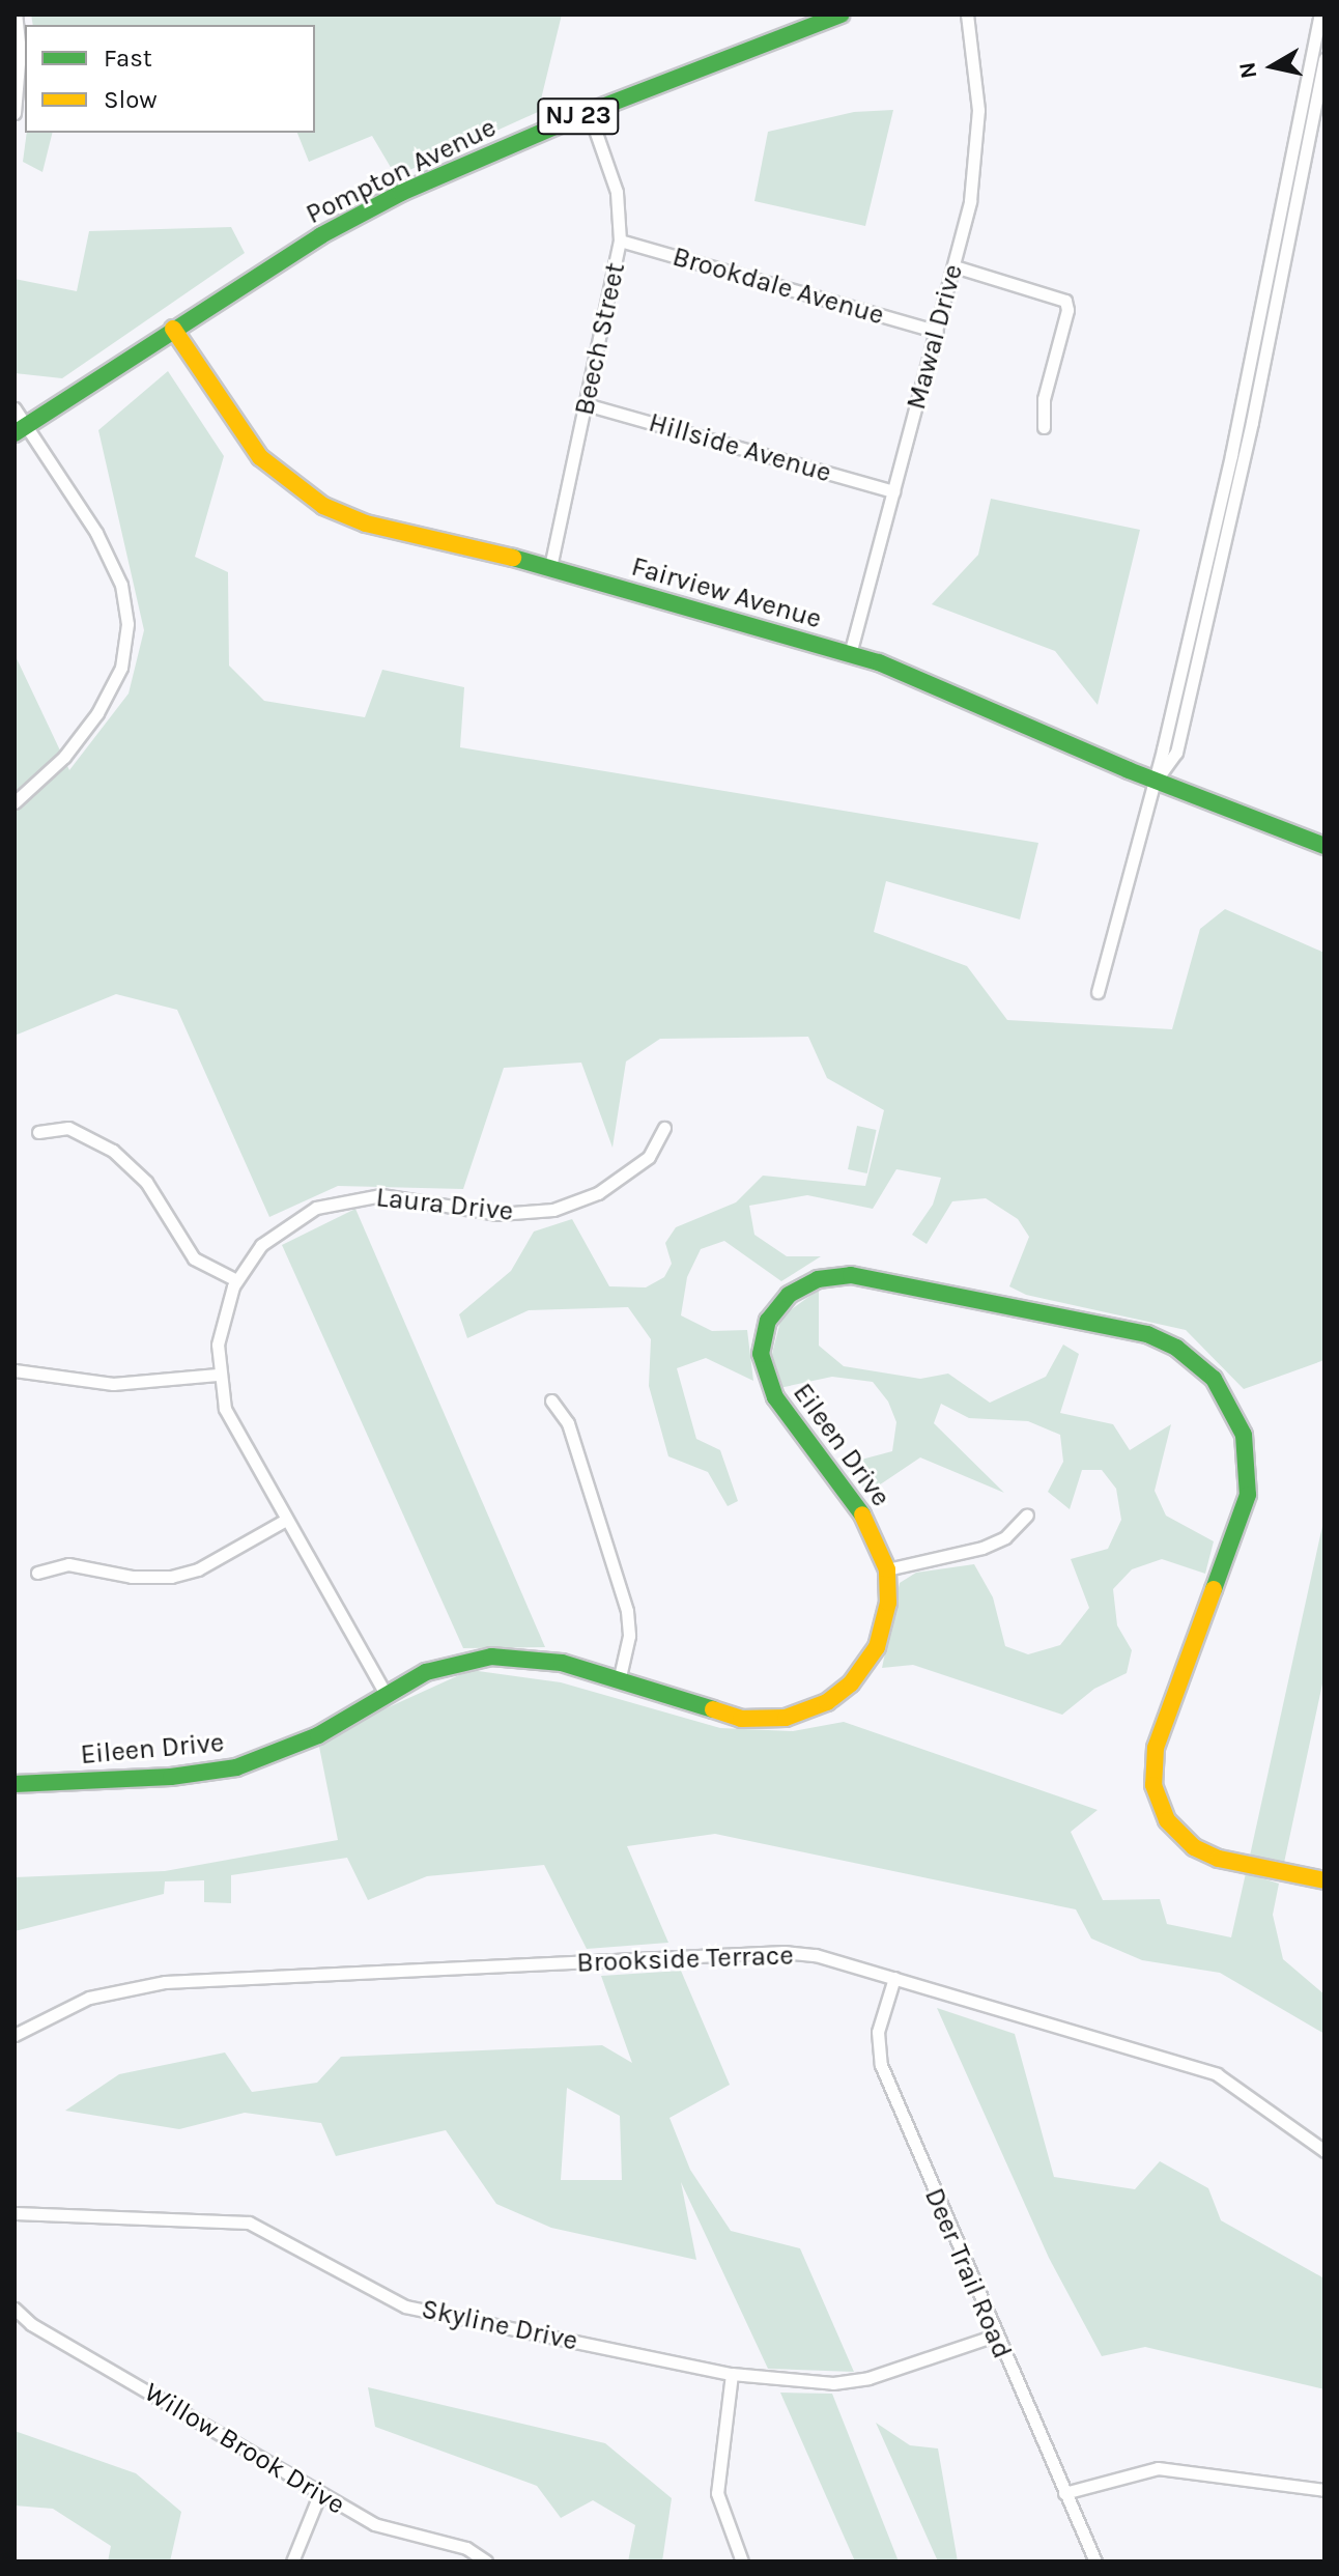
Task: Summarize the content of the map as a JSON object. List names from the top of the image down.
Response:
{
  "streets": {
    "street": [
      "NJ 23",
      "Pompton Avenue",
      "Brookdale Avenue",
      "Mawal Drive",
      "Beech Street",
      "Hillside Avenue",
      "Fairview Avenue",
      "Laura Drive",
      "Eileen Drive",
      "Brookside Terrace",
      "Deer Trail Road",
      "Skyline Drive",
      "Willow Brook Drive"
    ]
  },
  "crossings": [
    ["Pompton Avenue", "Beech Street"],
    ["Pompton Avenue", "Fairview Avenue"],
    ["Brookdale Avenue", "Mawal Drive"],
    ["Brookdale Avenue", "Beech Street"],
    ["Mawal Drive", "Hillside Avenue"],
    ["Mawal Drive", "Fairview Avenue"],
    ["Beech Street", "Hillside Avenue"],
    ["Beech Street", "Fairview Avenue"],
    ["Laura Drive", "Eileen Drive"],
    ["Brookside Terrace", "Deer Trail Road"],
    ["Deer Trail Road", "Skyline Drive"]
  ],
  "legend": ["Fast", "Slow"],
  "north": "left"
}
